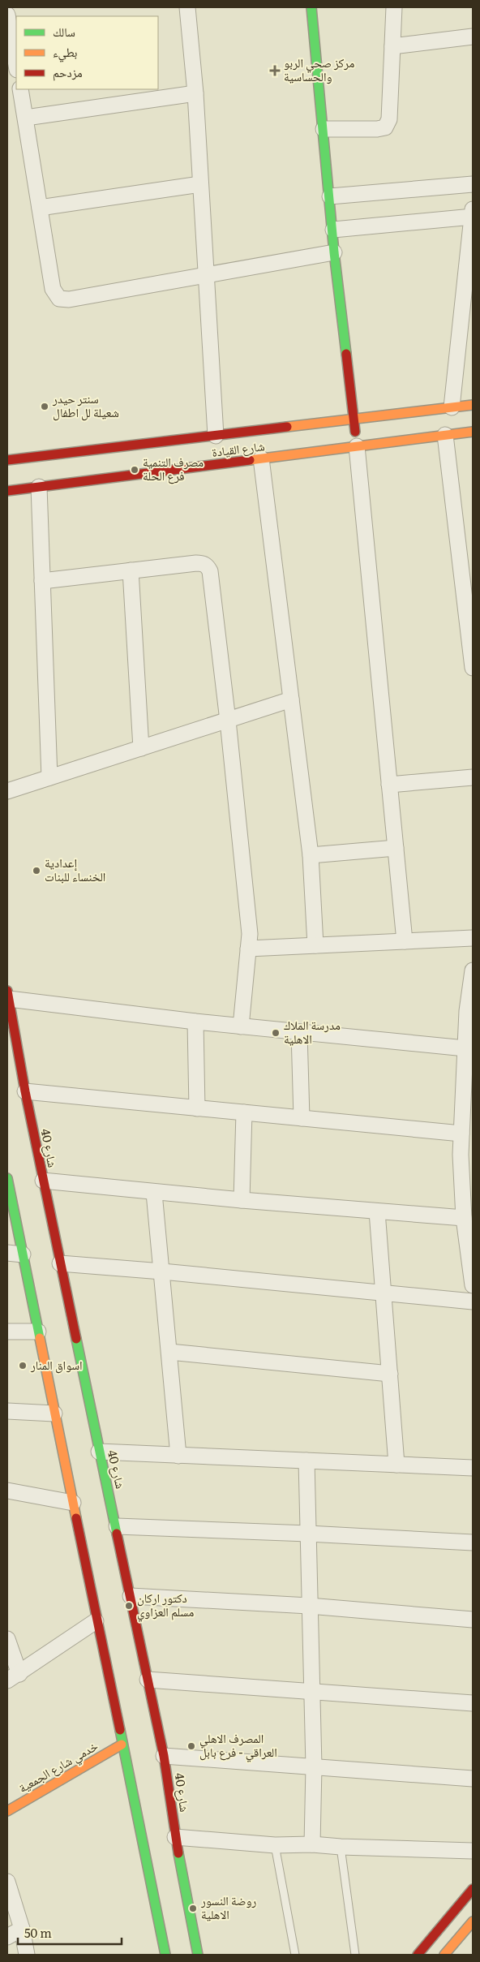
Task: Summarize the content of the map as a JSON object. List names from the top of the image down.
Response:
{
  "streets": {
    "main road": ["شارع القيادة", "شارع 40", "خدمي شارع الجمعية"]
  },
  "places": {
    "health": ["مركز صحي الربو والحساسية"],
    "other": [
      "سنتر حيدر شعيلة لل اطفال",
      "مصرف التنمية فرع الحلة",
      "إعدادية الخنساء للبنات",
      "مدرسة الملاك الاهلية",
      "اسواق المنار",
      "دكتور اركان مسلم العزاوي",
      "المصرف الاهلي العراقي - فرع بابل",
      "روضة النسور الاهلية"
    ]
  },
  "legend": ["سالك", "بطيء", "مزدحم"],
  "scale_bar": "50 m"
}
